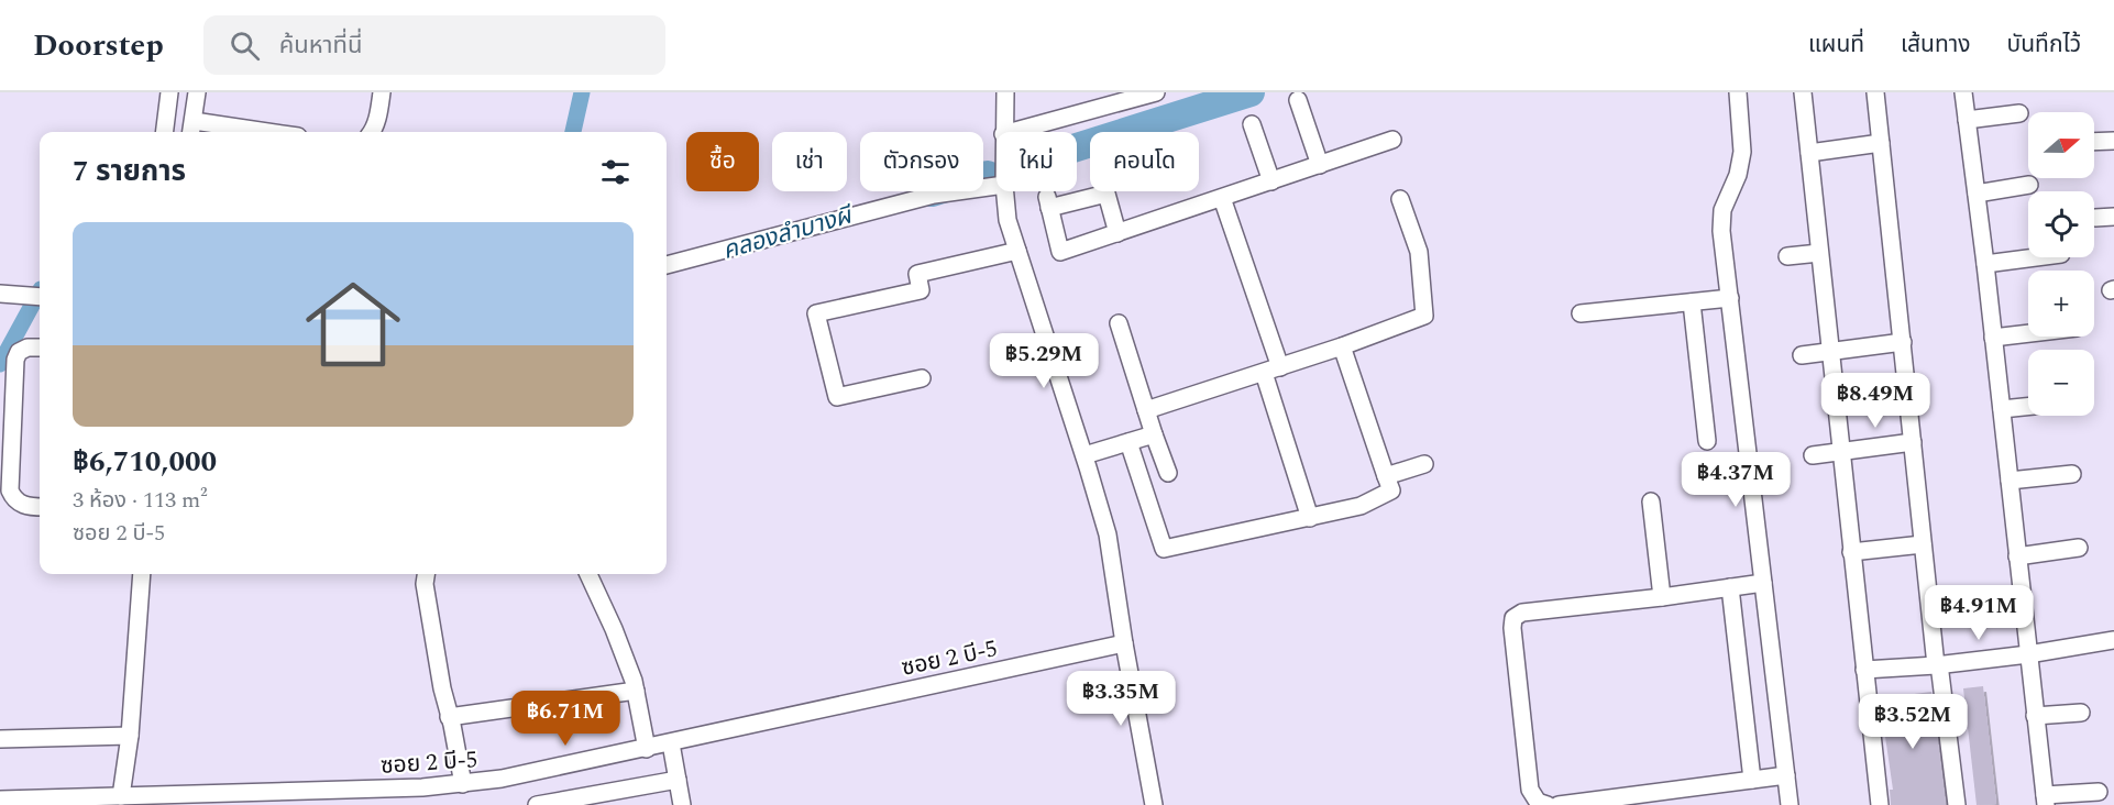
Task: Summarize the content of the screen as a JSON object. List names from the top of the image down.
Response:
{
  "streets": {
    "street": ["ซอย 2 บี-5"]
  },
  "water": ["คลองลำบางผี"],
  "north": "right",
  "page": {
    "header": "Doorstep",
    "search": "ค้นหาที่นี่",
    "nav": ["แผนที่", "เส้นทาง", "บันทึกไว้"],
    "map_buttons": ["+", "−"],
    "chip": [
      "ซื้อ",
      "เช่า",
      "ตัวกรอง",
      "ใหม่",
      "คอนโด"
    ],
    "heading": "7 รายการ",
    "list": [
      {
        "name": "฿6,710,000",
        "note": "3 ห้อง · 113 m² · ซอย 2 บี-5"
      }
    ],
    "price": [
      "฿5.29M",
      "฿8.49M",
      "฿4.37M",
      "฿4.91M",
      "฿3.35M",
      "฿6.71M",
      "฿3.52M"
    ]
  }
}
